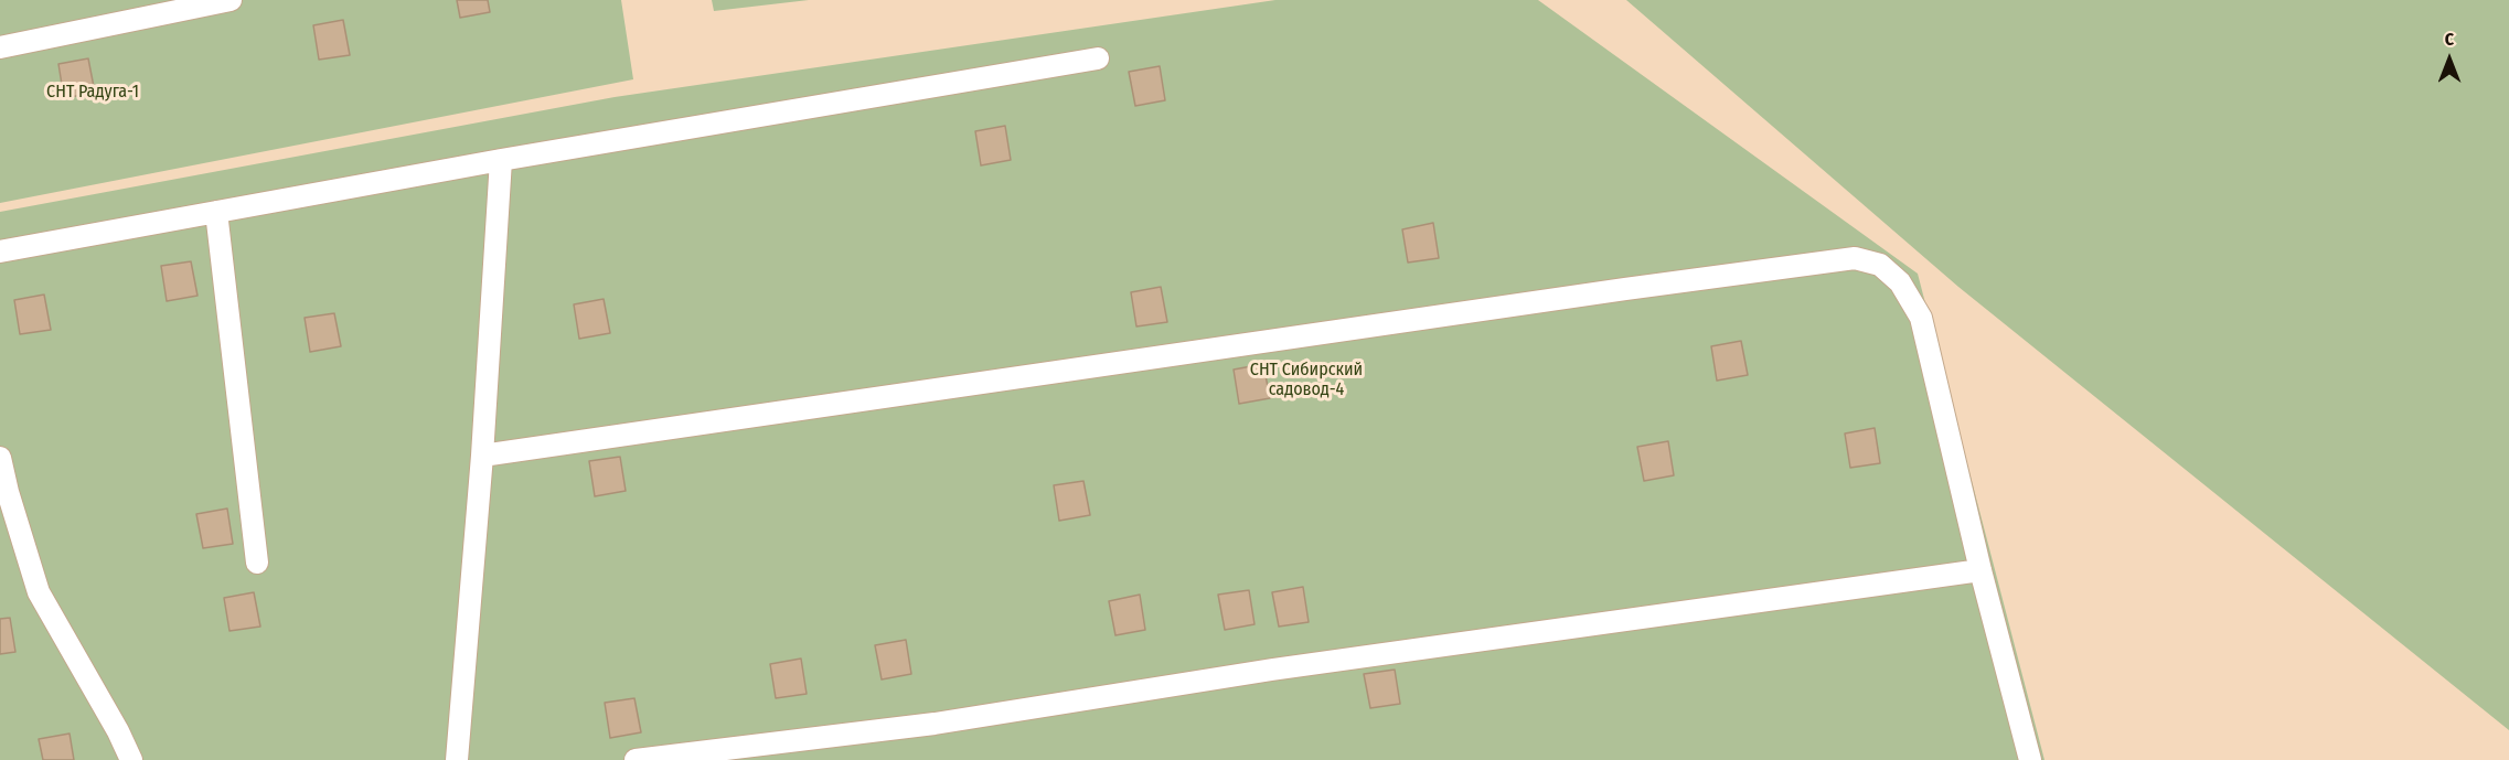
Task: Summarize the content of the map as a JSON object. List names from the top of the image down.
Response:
{
  "parks": ["СНТ Радуга-1", "СНТ Сибирский садовод-4"],
  "north": "top"
}
